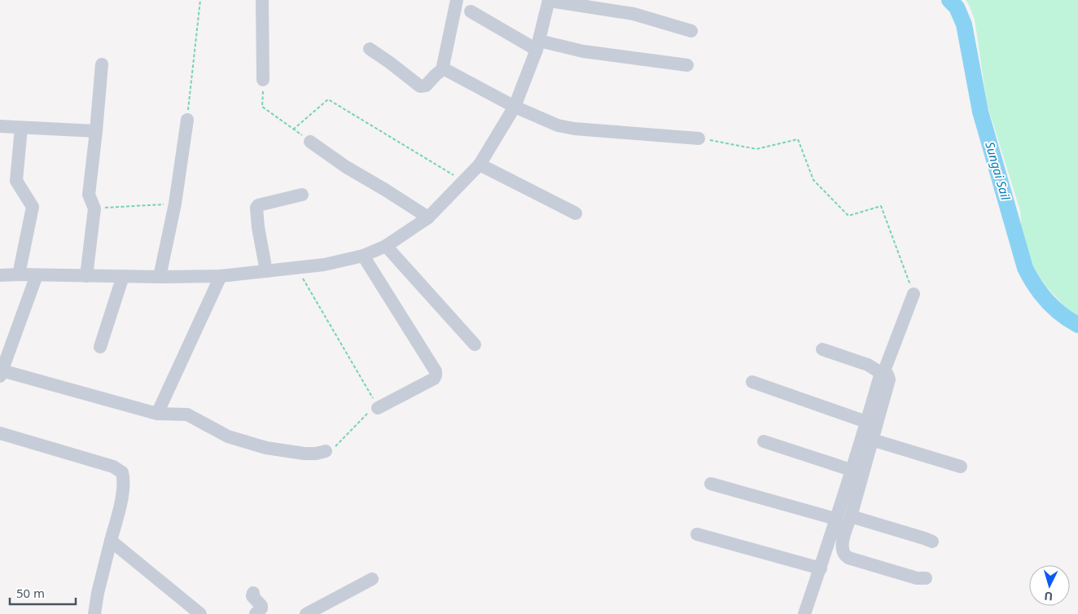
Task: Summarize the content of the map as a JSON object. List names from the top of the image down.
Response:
{
  "water": ["Sungai Sail"],
  "scale_bar": "50 m",
  "north": "bottom"
}
